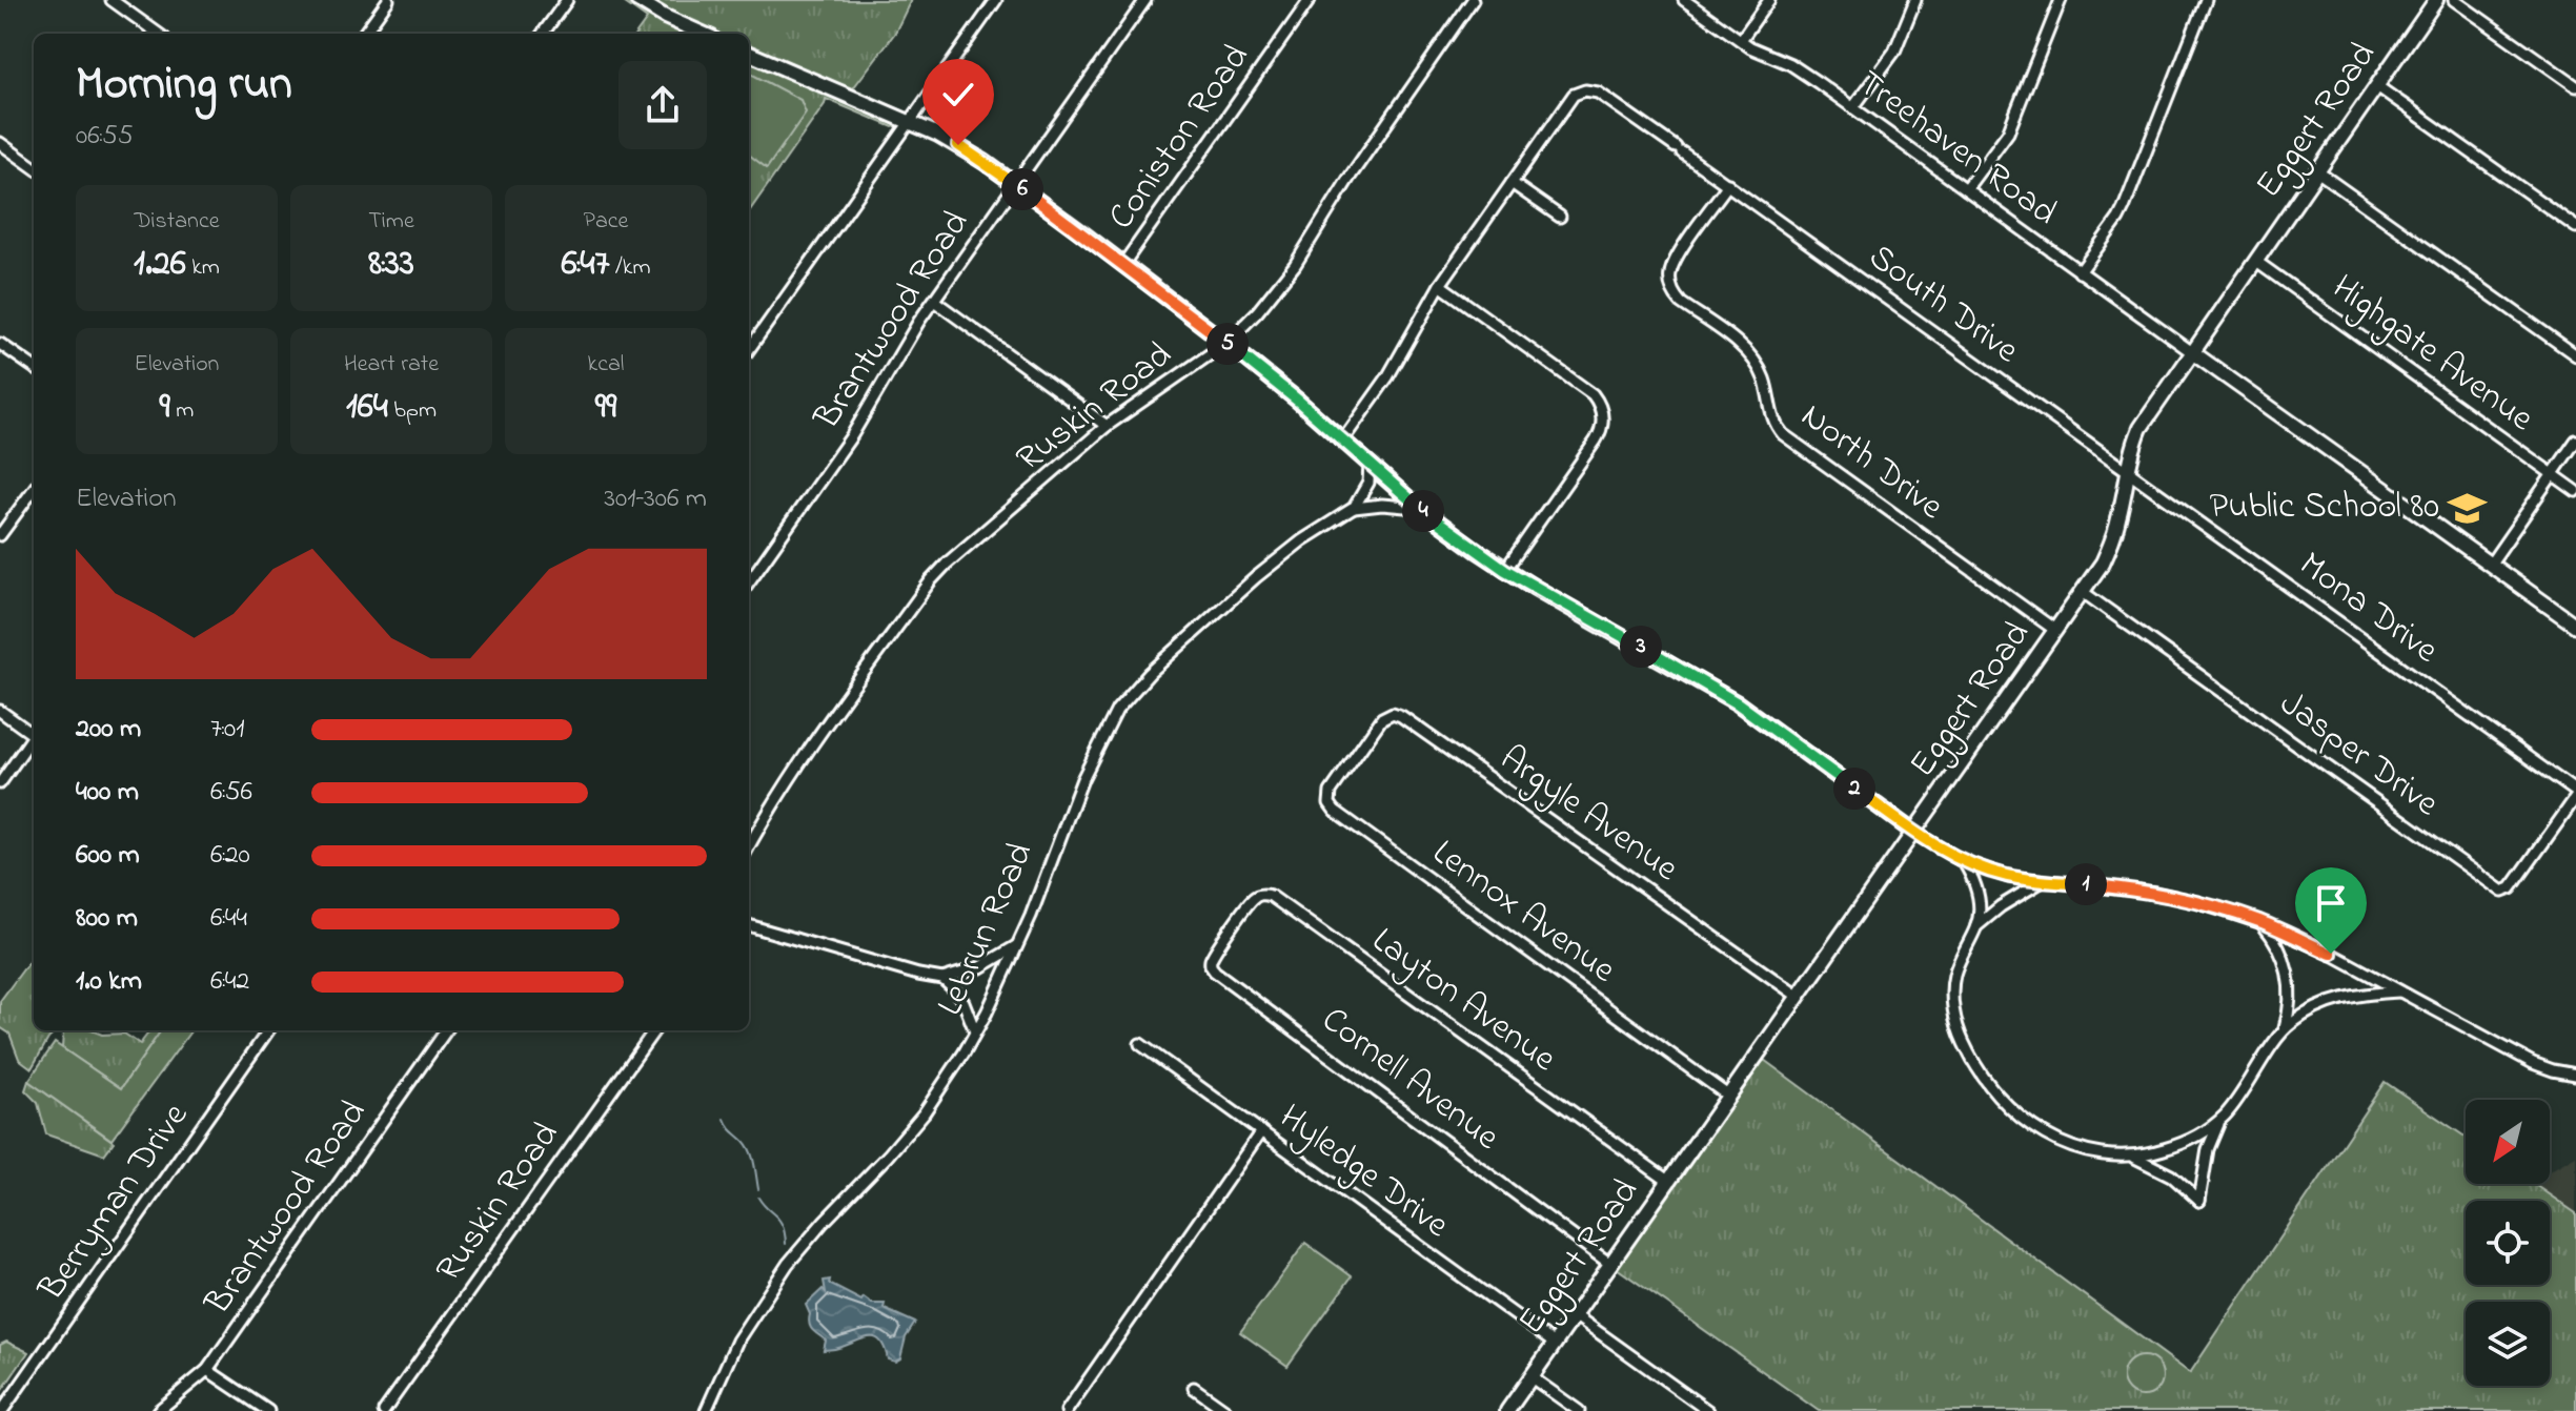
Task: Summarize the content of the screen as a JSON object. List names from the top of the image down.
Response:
{
  "streets": {
    "street": [
      "Eggert Road",
      "Coniston Road",
      "Treehaven Road",
      "South Drive",
      "Brantwood Road",
      "Highgate Avenue",
      "Ruskin Road",
      "North Drive",
      "Mona Drive",
      "Jasper Drive",
      "Argyle Avenue",
      "Lennox Avenue",
      "Lebrun Road",
      "Layton Avenue",
      "Cornell Avenue",
      "Hyledge Drive",
      "Berryman Drive"
    ]
  },
  "crossings": [
    ["Eggert Road", "Treehaven Road"],
    ["Eggert Road", "South Drive"],
    ["Eggert Road", "Highgate Avenue"],
    ["Eggert Road", "North Drive"],
    ["Eggert Road", "Mona Drive"],
    ["Eggert Road", "Jasper Drive"],
    ["Eggert Road", "Argyle Avenue"],
    ["Eggert Road", "Lennox Avenue"],
    ["Eggert Road", "Layton Avenue"],
    ["Eggert Road", "Cornell Avenue"],
    ["Eggert Road", "Hyledge Drive"],
    ["South Drive", "North Drive"],
    ["South Drive", "Mona Drive"],
    ["Mona Drive", "Jasper Drive"],
    ["Argyle Avenue", "Lennox Avenue"],
    ["Layton Avenue", "Cornell Avenue"]
  ],
  "places": {
    "school or university": ["Public School 80"]
  },
  "north": "bottom left",
  "page": {
    "heading": ["Morning run", "06:55"],
    "pins": [
      "6",
      "5",
      "4",
      "3",
      "2",
      "1"
    ],
    "stats": [
      ["Distance", "1.26 km"],
      ["Time", "8:33"],
      ["Pace", "6:47 /km"],
      ["Elevation", "9 m"],
      ["Heart rate", "164 bpm"],
      ["kcal", "99"]
    ],
    "chart": ["Elevation", "301–306 m"],
    "list": [
      {
        "name": "200 m",
        "note": "7:01"
      },
      {
        "name": "400 m",
        "note": "6:56"
      },
      {
        "name": "600 m",
        "note": "6:20"
      },
      {
        "name": "800 m",
        "note": "6:44"
      },
      {
        "name": "1.0 km",
        "note": "6:42"
      }
    ]
  }
}
